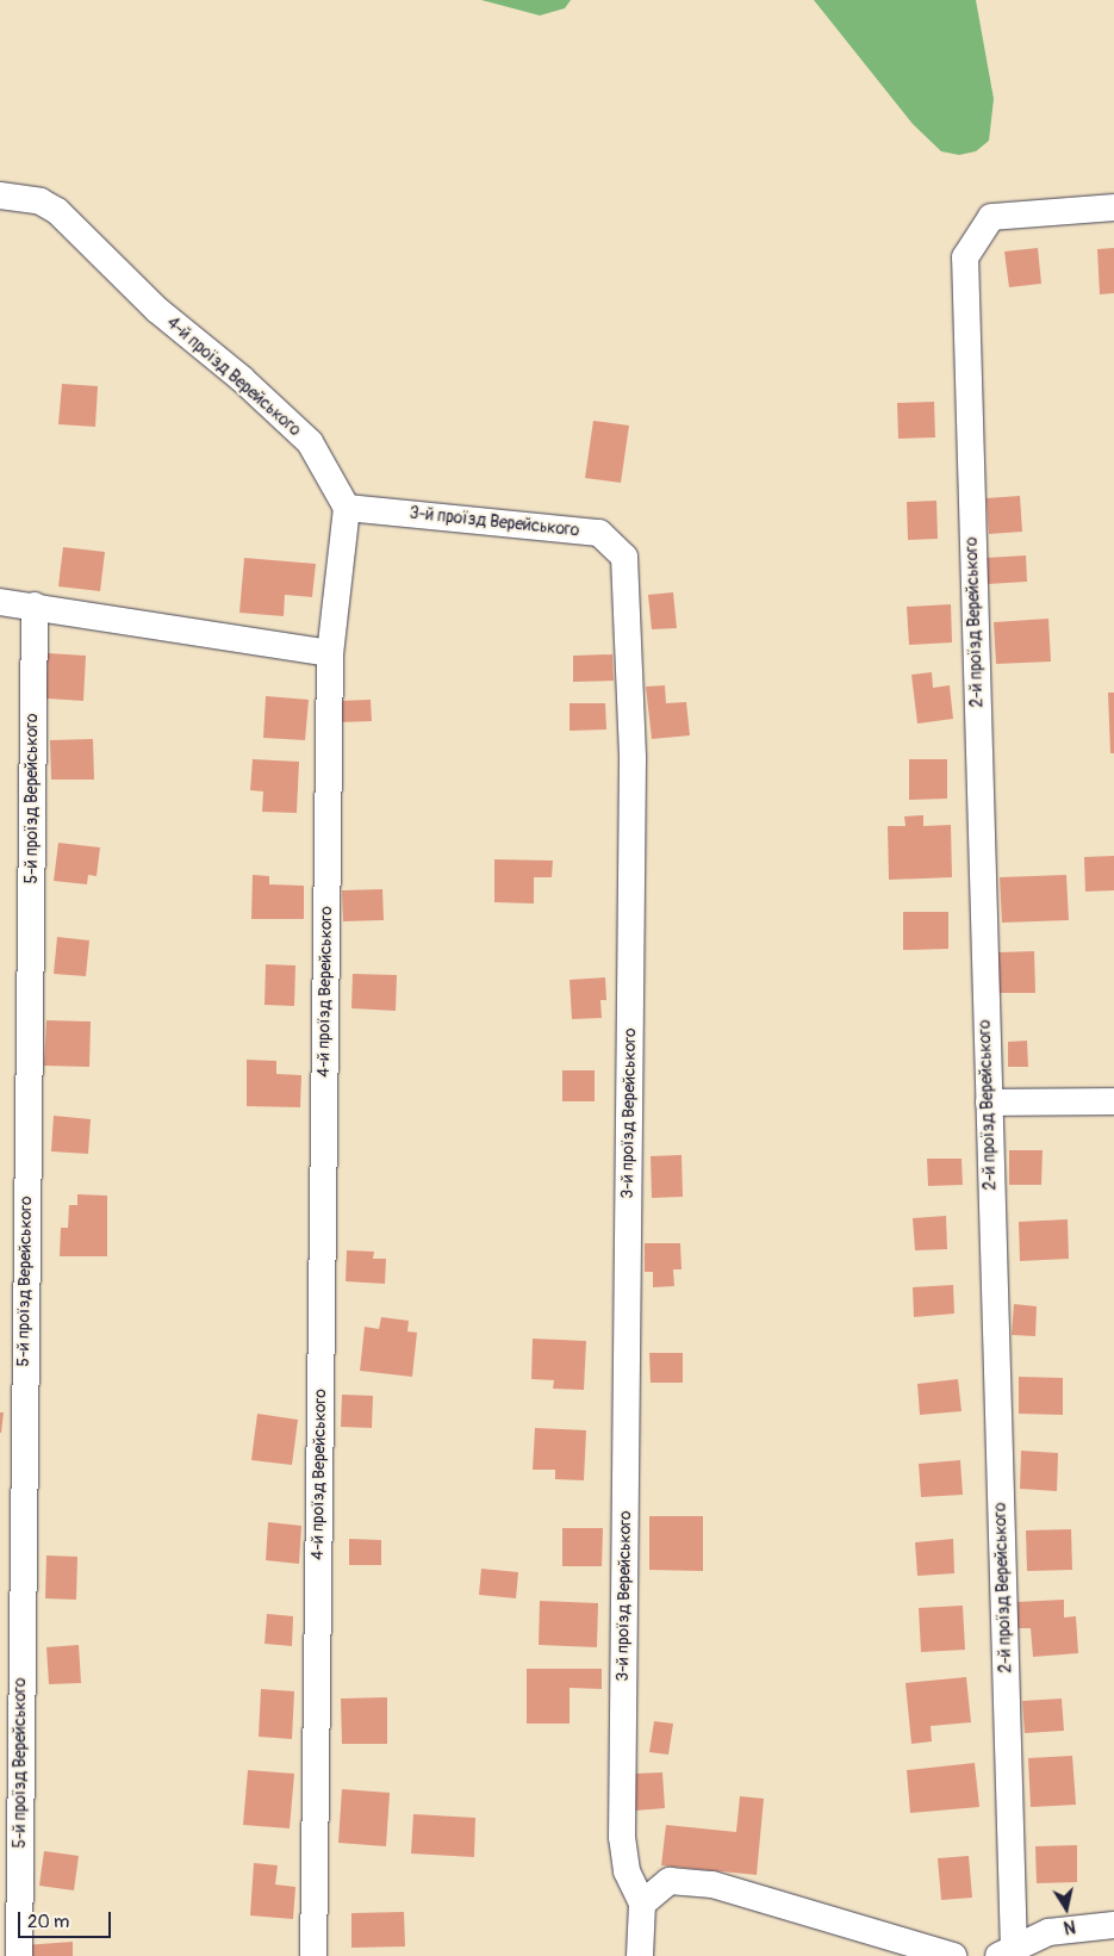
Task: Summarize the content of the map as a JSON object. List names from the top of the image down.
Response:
{
  "streets": {
    "street": [
      "4-й проїзд Верейського",
      "3-й проїзд Верейського",
      "2-й проїзд Верейського",
      "5-й проїзд Верейського"
    ]
  },
  "crossings": [
    ["4-й проїзд Верейського", "3-й проїзд Верейського"]
  ],
  "scale_bar": "20 m",
  "north": "bottom"
}
